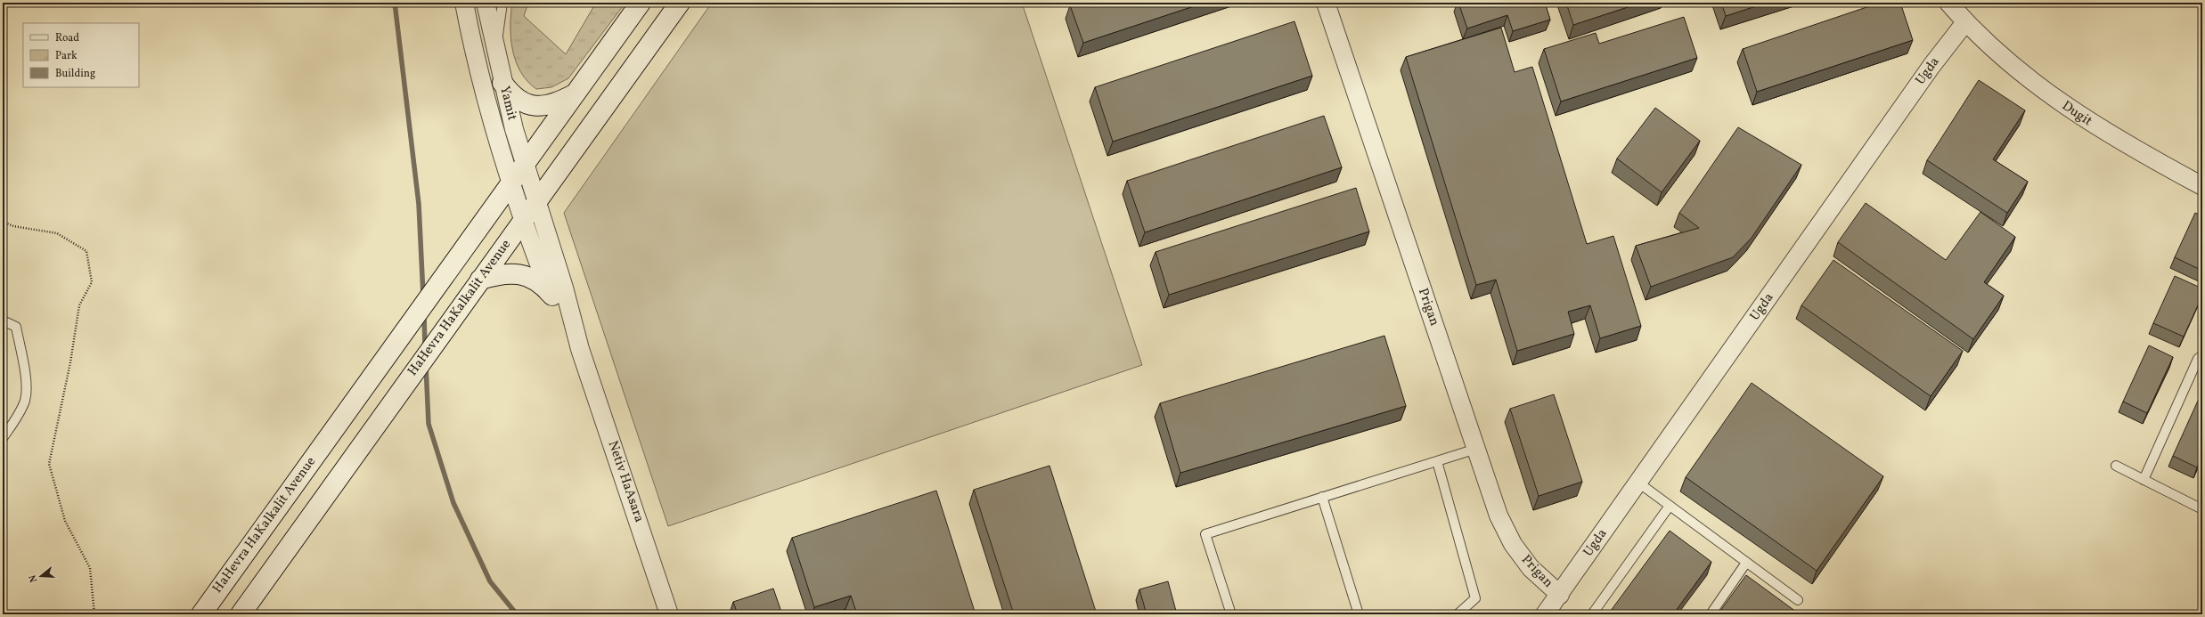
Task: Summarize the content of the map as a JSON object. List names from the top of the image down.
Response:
{
  "streets": {
    "main road": ["HaHevra HaKalkalit Avenue"],
    "street": [
      "Ugda",
      "Yamit",
      "Dugit",
      "Prigan",
      "Netiv HaAsara"
    ]
  },
  "crossings": [
    ["Ugda", "Dugit"],
    ["Ugda", "Prigan"],
    ["Yamit", "HaHevra HaKalkalit Avenue"],
    ["Yamit", "Netiv HaAsara"],
    ["HaHevra HaKalkalit Avenue", "Netiv HaAsara"]
  ],
  "legend": ["Road", "Park", "Building"],
  "north": "left"
}
